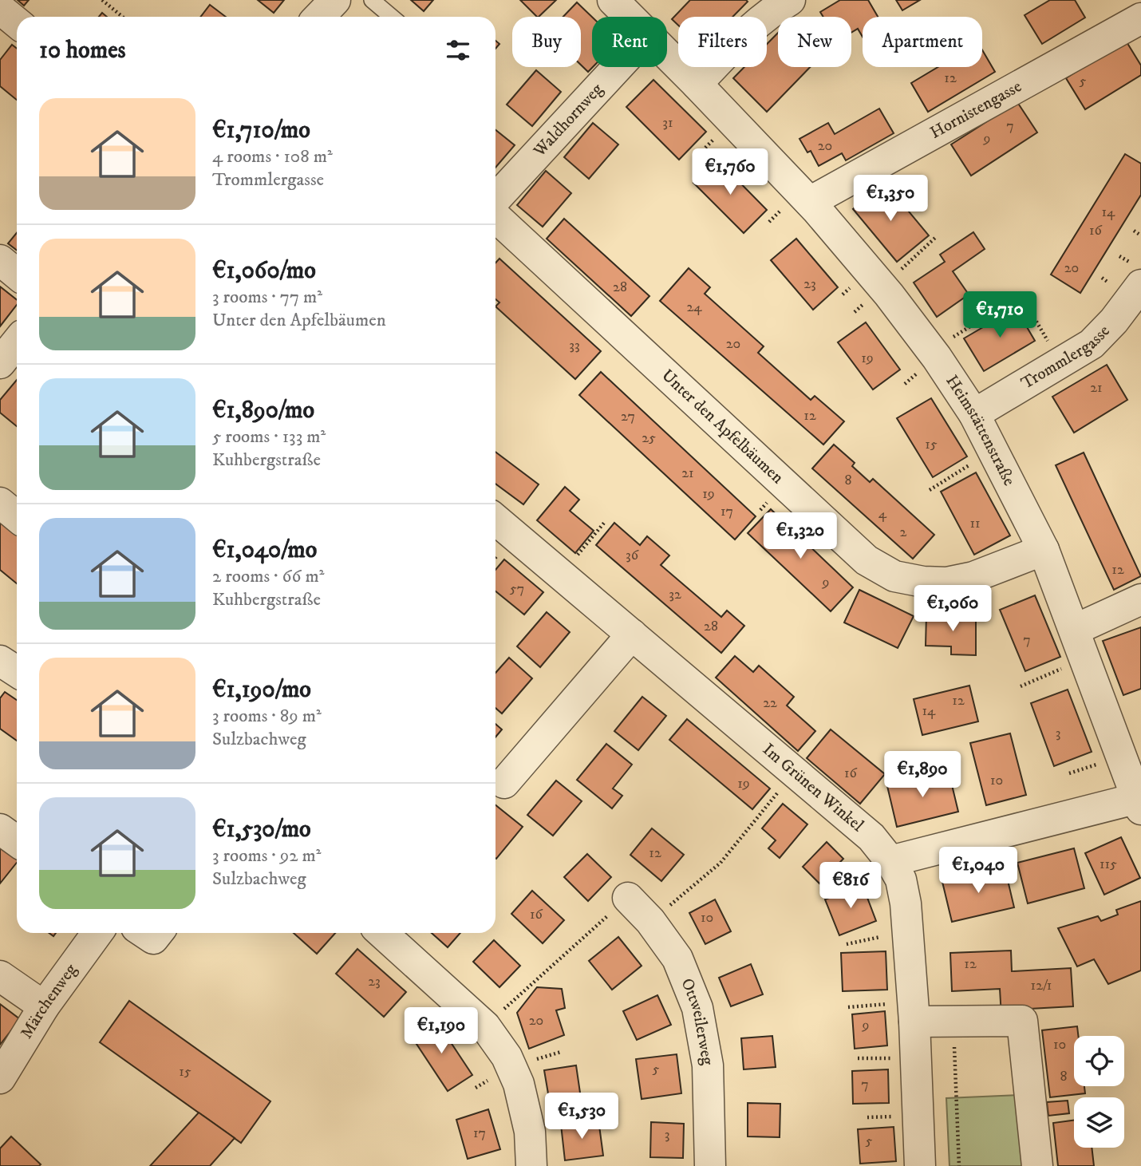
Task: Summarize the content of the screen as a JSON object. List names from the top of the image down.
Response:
{
  "streets": {
    "street": [
      "Hornistengasse",
      "Waldhornweg",
      "Trommlergasse",
      "Unter den Apfelbäumen",
      "Heimstättenstraße",
      "Im Grünen Winkel",
      "Märchenweg",
      "Ottweilerweg"
    ]
  },
  "crossings": [
    ["Hornistengasse", "Heimstättenstraße"],
    ["Trommlergasse", "Heimstättenstraße"],
    ["Unter den Apfelbäumen", "Heimstättenstraße"]
  ],
  "house_numbers": [
    "12",
    "5",
    "31",
    "7",
    "9",
    "20",
    "14",
    "16",
    "20",
    "23",
    "28",
    "24",
    "20",
    "33",
    "19",
    "21",
    "12",
    "27",
    "25",
    "15",
    "21",
    "8",
    "19",
    "17",
    "4",
    "11",
    "2",
    "36",
    "12",
    "9",
    "57",
    "32",
    "28",
    "7",
    "12",
    "22",
    "14",
    "3",
    "16",
    "10",
    "19",
    "12",
    "115",
    "16",
    "10",
    "12",
    "23",
    "12/1",
    "20",
    "9",
    "10",
    "5",
    "15",
    "8",
    "7",
    "17",
    "3",
    "5"
  ],
  "page": {
    "chip": [
      "Buy",
      "Rent",
      "Filters",
      "New",
      "Apartment"
    ],
    "heading": "10 homes",
    "list": [
      {
        "name": "€1,710/mo",
        "note": "4 rooms · 108 m² · Trommlergasse"
      },
      {
        "name": "€1,060/mo",
        "note": "3 rooms · 77 m² · Unter den Apfelbäumen"
      },
      {
        "name": "€1,890/mo",
        "note": "5 rooms · 133 m² · Kuhbergstraße"
      },
      {
        "name": "€1,040/mo",
        "note": "2 rooms · 66 m² · Kuhbergstraße"
      },
      {
        "name": "€1,190/mo",
        "note": "3 rooms · 89 m² · Sulzbachweg"
      },
      {
        "name": "€1,530/mo",
        "note": "3 rooms · 92 m² · Sulzbachweg"
      }
    ],
    "price": [
      "€1,760",
      "€1,350",
      "€1,710",
      "€1,320",
      "€1,060",
      "€1,890",
      "€1,040",
      "€816",
      "€1,190",
      "€1,530"
    ]
  }
}
